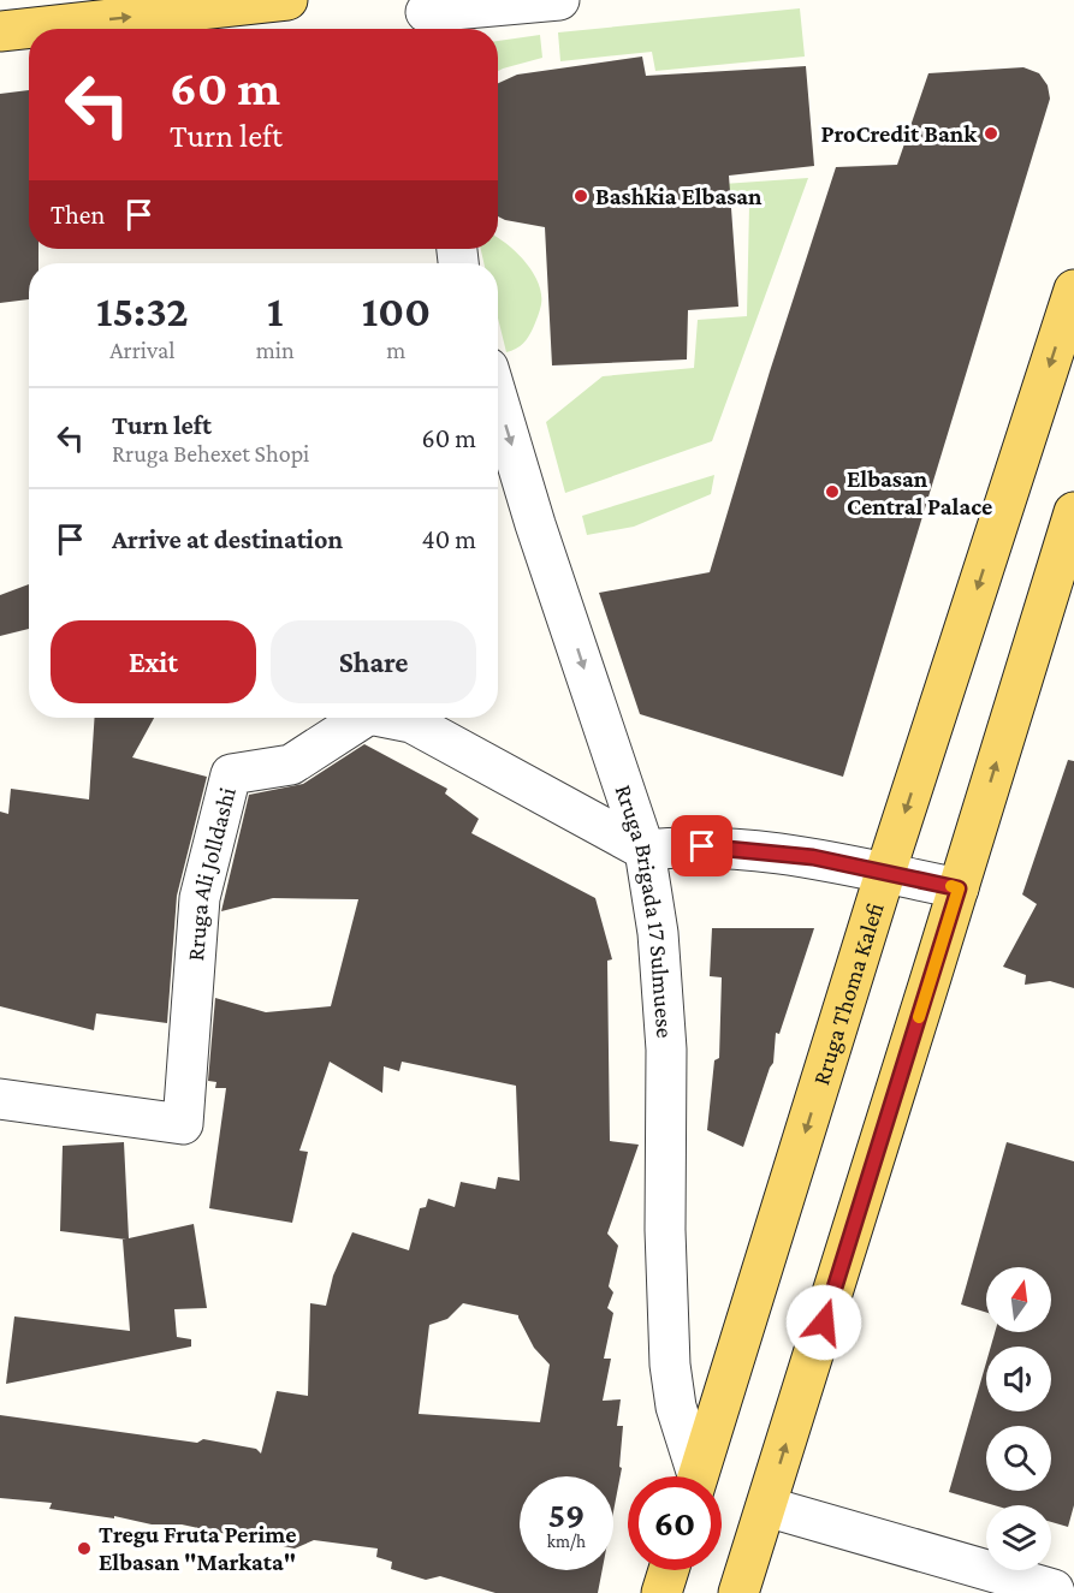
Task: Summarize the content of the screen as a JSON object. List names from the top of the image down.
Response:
{
  "streets": {
    "main road": ["Rruga Thoma Kalefi"],
    "street": ["Rruga Ali Jolldashi", "Rruga Brigada 17 Sulmuese"]
  },
  "crossings": [
    ["Rruga Ali Jolldashi", "Rruga Brigada 17 Sulmuese"]
  ],
  "one_way": ["Rruga Brigada 17 Sulmuese"],
  "places": [
    "ProCredit Bank",
    "Bashkia Elbasan",
    "Elbasan Central Palace",
    "Tregu Fruta Perime Elbasan \"Markata\""
  ],
  "north": "top",
  "page": {
    "turn": ["60 m", "Turn left"],
    "then": "Then",
    "eta": [
      "15:32",
      "Arrival",
      "1",
      "min",
      "100",
      "m"
    ],
    "list": [
      {
        "name": "Turn left",
        "note": "Rruga Behexet Shopi",
        "value": "60 m"
      },
      {
        "name": "Arrive at destination",
        "value": "40 m"
      }
    ],
    "buttons": ["Exit", "Share"],
    "speed": "59 km/h",
    "limit": "60"
  }
}
